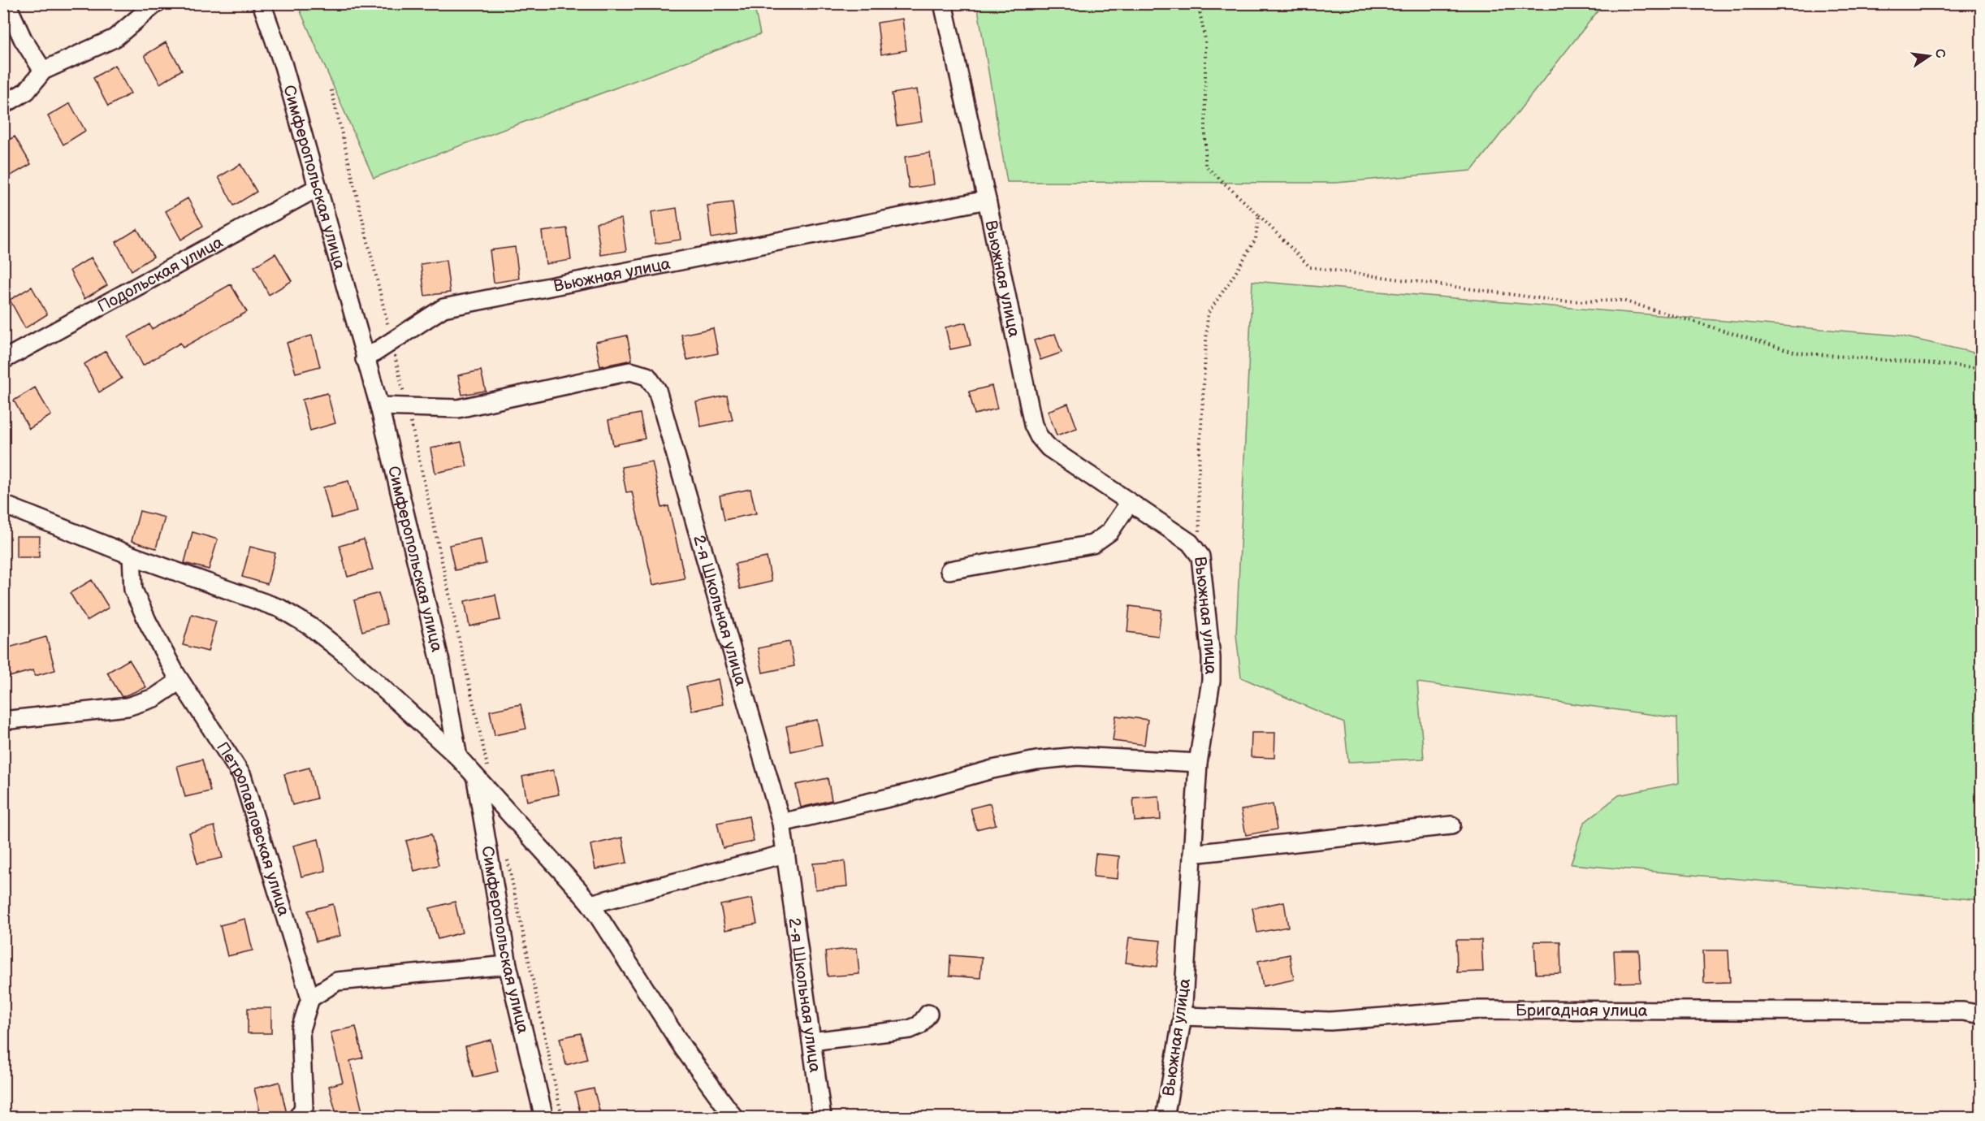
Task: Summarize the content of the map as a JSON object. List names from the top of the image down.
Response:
{
  "streets": {
    "street": [
      "Симферопольская улица",
      "Подольская улица",
      "Вьюжная улица",
      "2-я Школьная улица",
      "Петропавловская улица",
      "Бригадная улица"
    ]
  },
  "crossings": [
    ["Симферопольская улица", "Подольская улица"],
    ["Симферопольская улица", "Вьюжная улица"],
    ["Симферопольская улица", "2-я Школьная улица"],
    ["Вьюжная улица", "Бригадная улица"]
  ],
  "north": "right"
}
